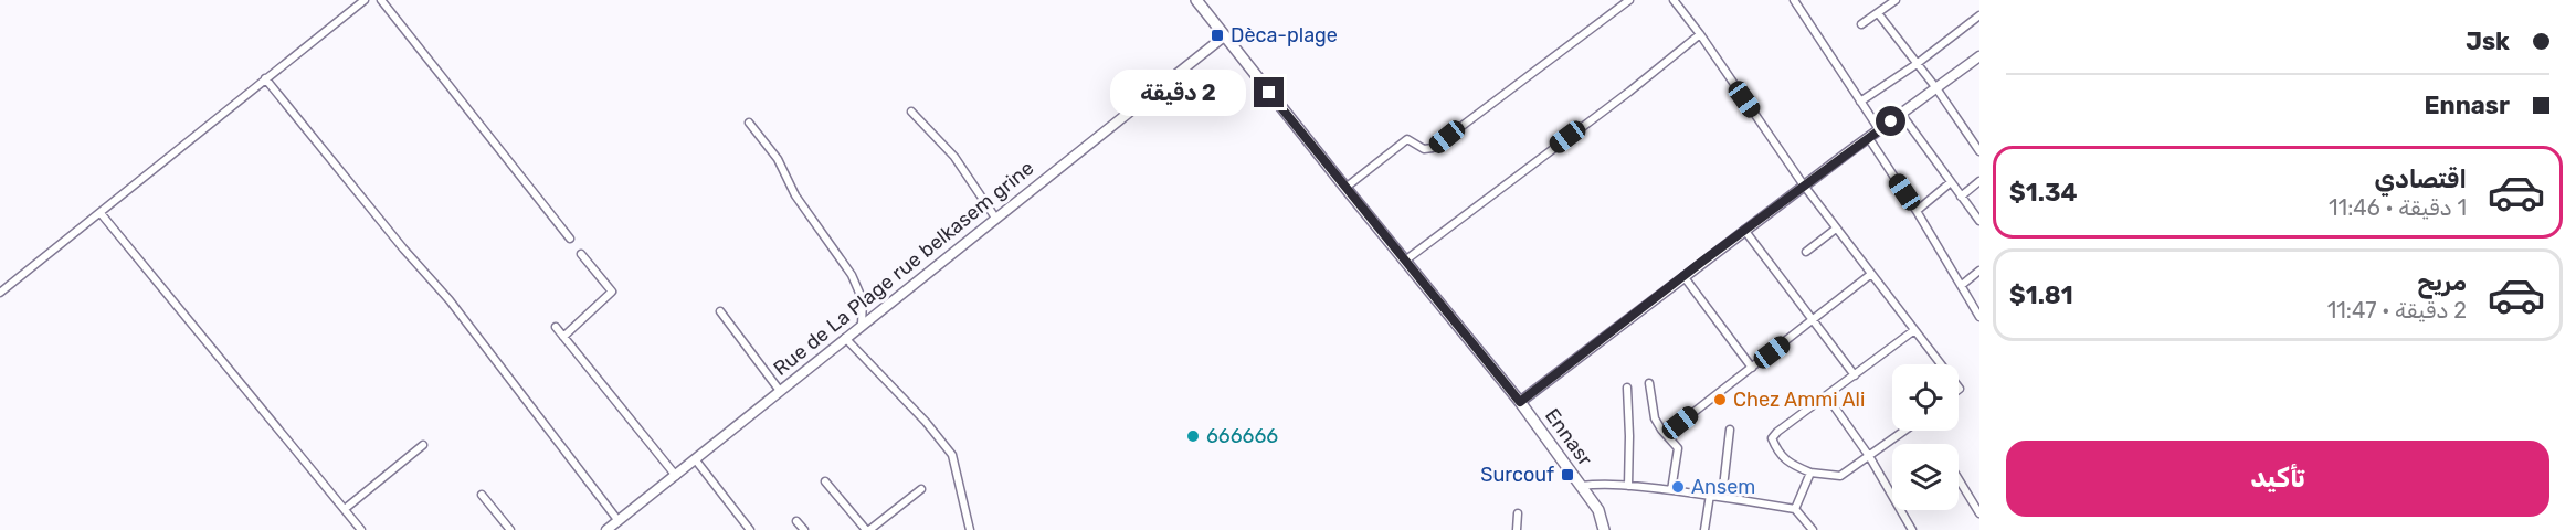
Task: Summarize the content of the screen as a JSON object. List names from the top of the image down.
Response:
{
  "streets": {
    "main road": ["Ennasr"],
    "street": ["Rue de La Plage rue belkasem grine"]
  },
  "crossings": [
    ["Rue de La Plage rue belkasem grine", "Ennasr"]
  ],
  "places": {
    "transit": ["Dèca-plage", "Surcouf"],
    "other": ["Chez Ammi Ali", "666666", "Ansem"]
  },
  "page": {
    "banner": ["Jsk", "Ennasr"],
    "bubble": "2 دقيقة",
    "list": [
      {
        "name": "اقتصادي",
        "note": "1 دقيقة · 11:46",
        "value": "$1.34"
      },
      {
        "name": "مريح",
        "note": "2 دقيقة · 11:47",
        "value": "$1.81"
      }
    ],
    "buttons": "تأكيد"
  }
}
